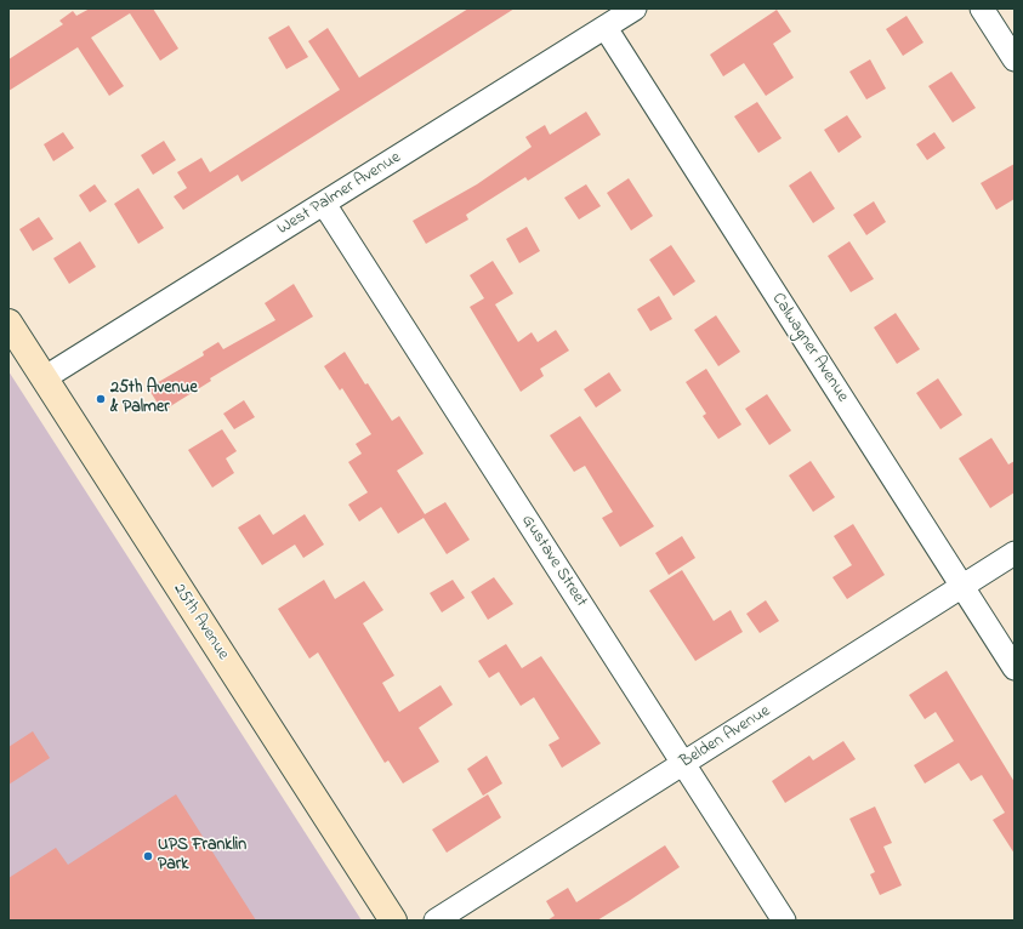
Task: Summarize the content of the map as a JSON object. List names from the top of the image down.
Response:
{
  "streets": {
    "main road": ["25th Avenue"],
    "street": [
      "West Palmer Avenue",
      "Calwagner Avenue",
      "Gustave Street",
      "Belden Avenue"
    ]
  },
  "crossings": [
    ["West Palmer Avenue", "Calwagner Avenue"],
    ["West Palmer Avenue", "Gustave Street"],
    ["West Palmer Avenue", "25th Avenue"],
    ["Calwagner Avenue", "Belden Avenue"],
    ["Gustave Street", "Belden Avenue"]
  ],
  "places": ["25th Avenue & Palmer", "UPS Franklin Park"]
}
